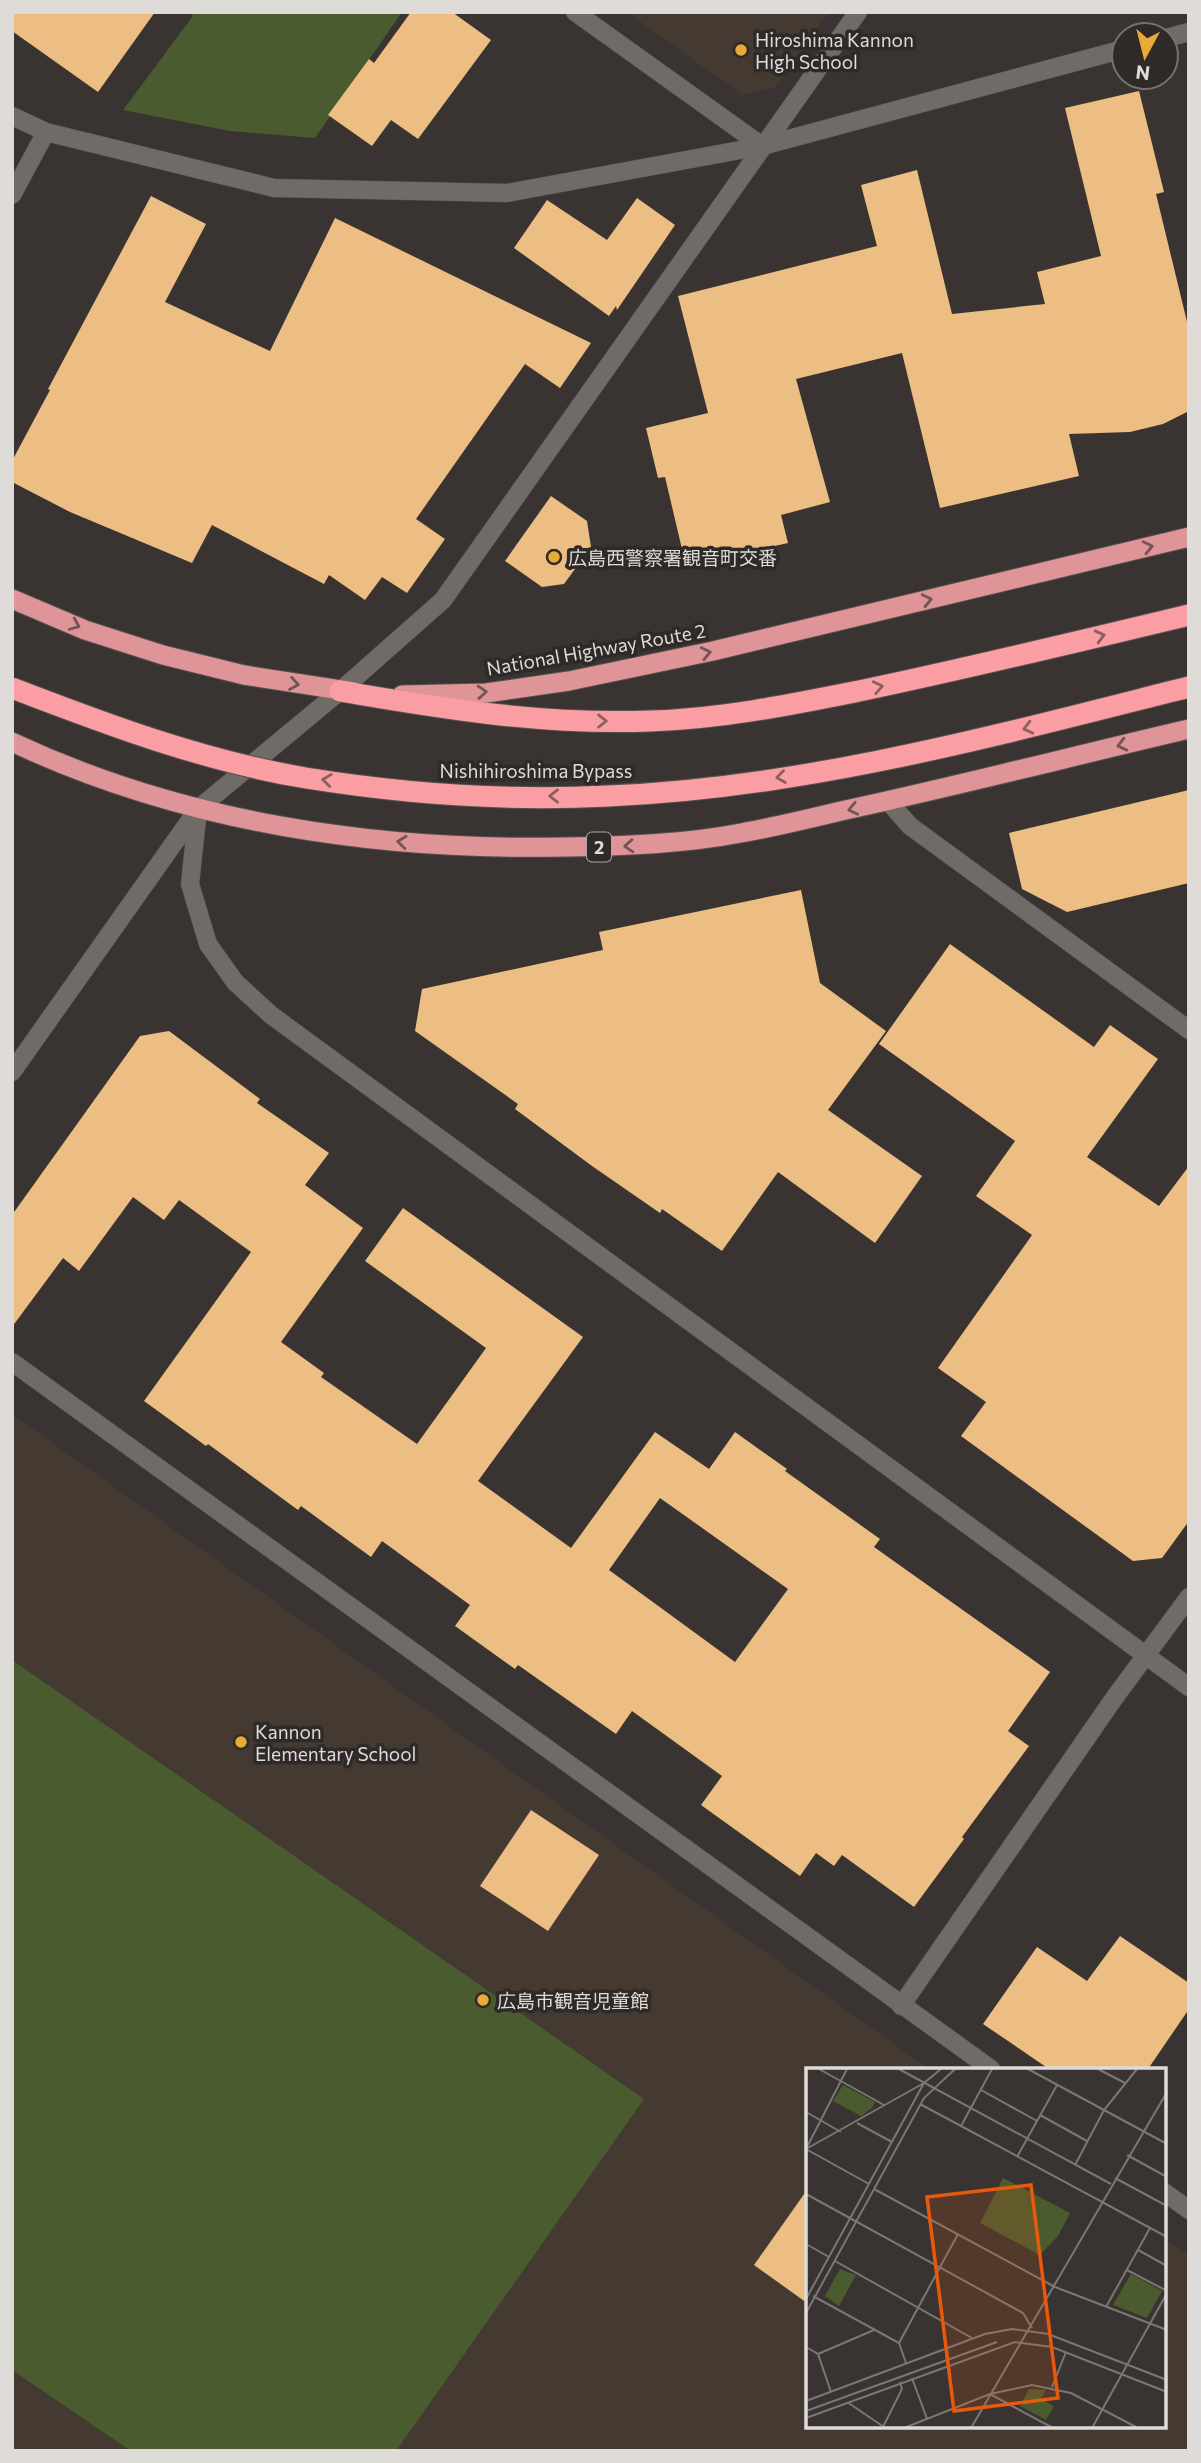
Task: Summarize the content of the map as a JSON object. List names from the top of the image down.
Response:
{
  "streets": {
    "highway": ["National Highway Route 2", "Nishihiroshima Bypass", "2"]
  },
  "places": [
    "Hiroshima Kannon High School",
    "広島西警察署観音町交番",
    "Kannon Elementary School",
    "広島市観音児童館"
  ],
  "north": "bottom"
}
